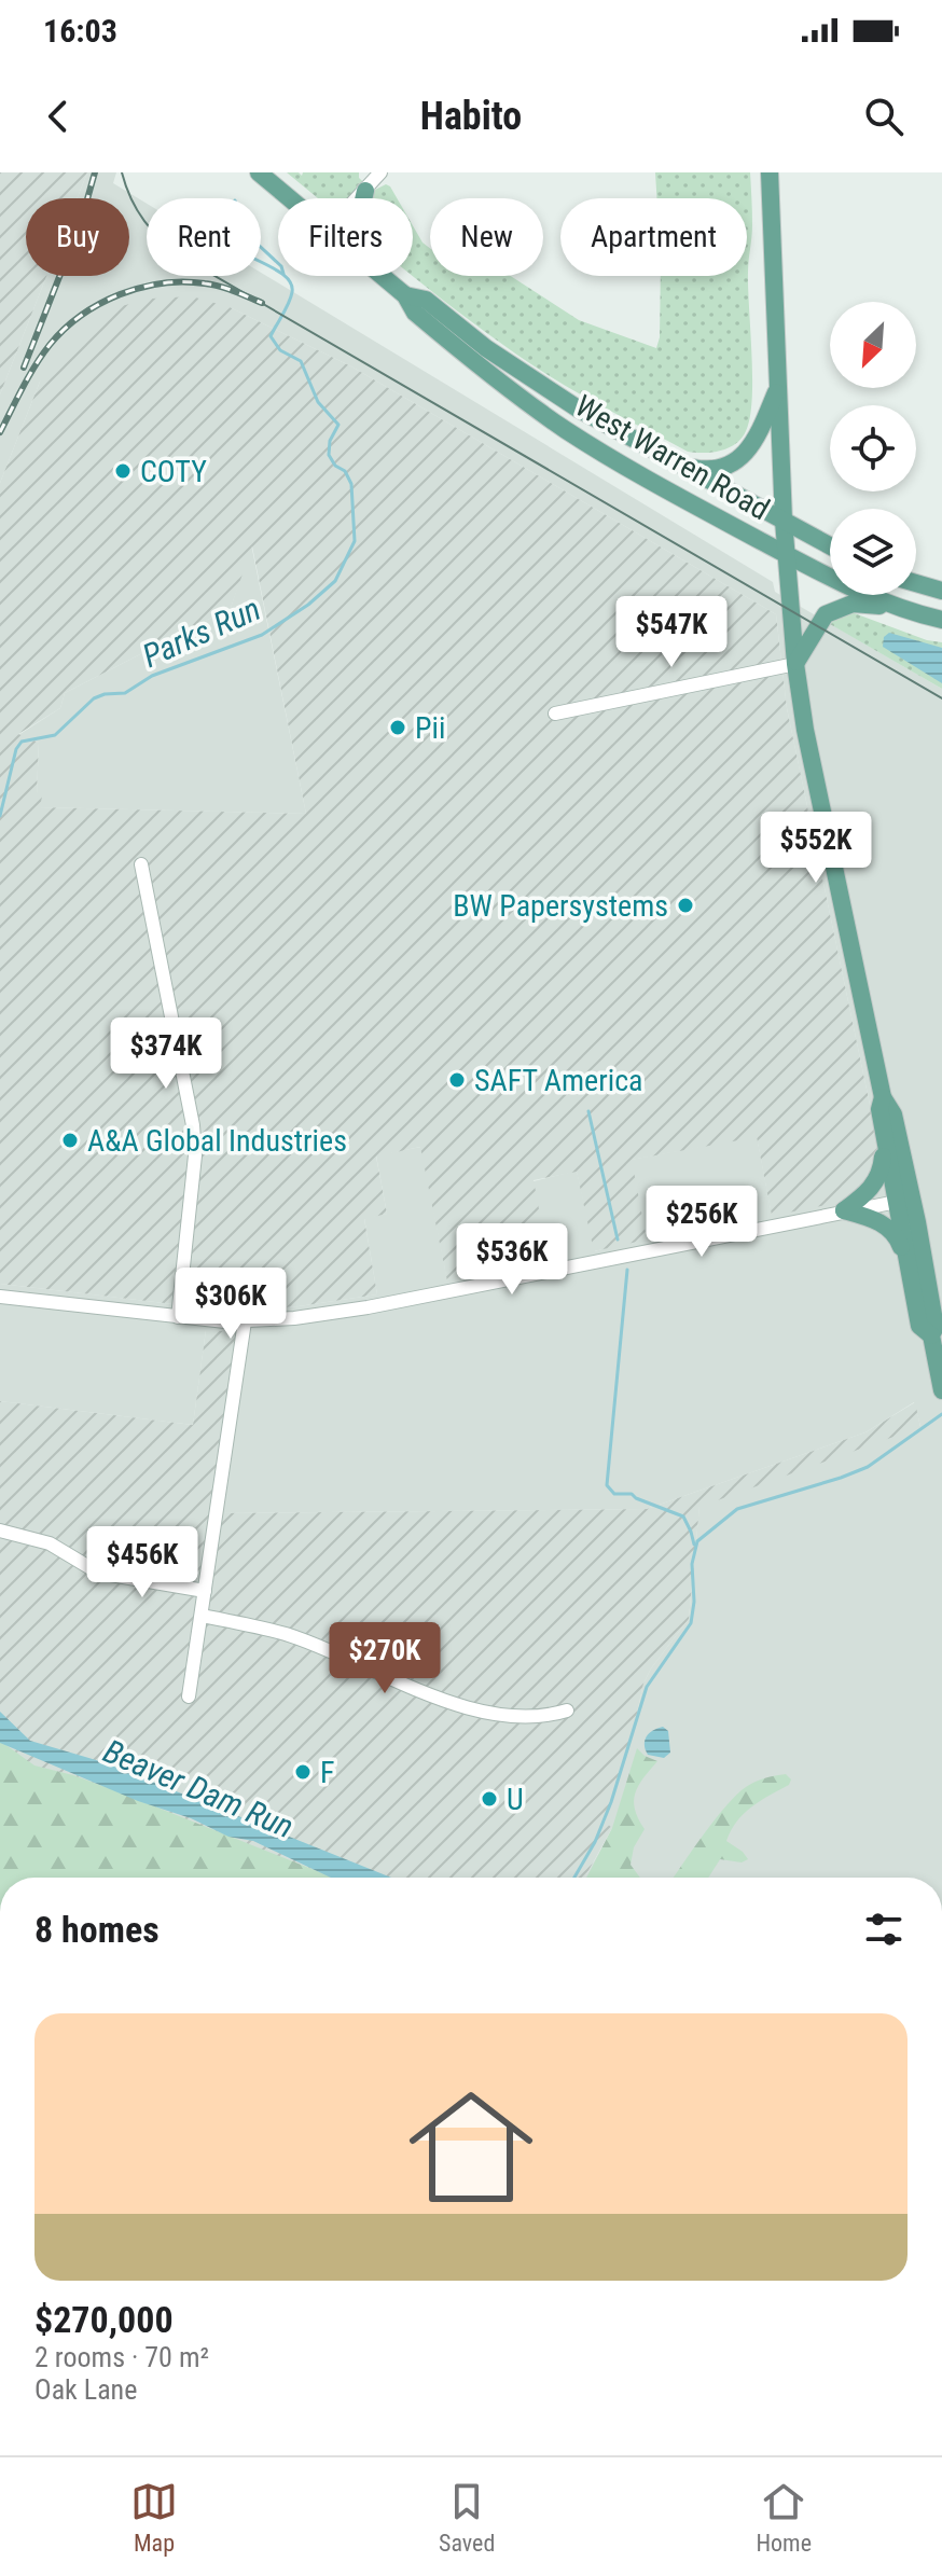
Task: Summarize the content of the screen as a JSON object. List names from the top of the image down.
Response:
{
  "streets": {
    "main road": ["West Warren Road"]
  },
  "water": ["Parks Run", "Beaver Dam Run"],
  "places": [
    "COTY",
    "Pii",
    "BW Papersystems",
    "SAFT America",
    "A&A Global Industries",
    "F",
    "U"
  ],
  "north": "bottom left",
  "page": {
    "status": "16:03",
    "header": "Habito",
    "chip": [
      "Buy",
      "Rent",
      "Filters",
      "New",
      "Apartment"
    ],
    "price": [
      "$547K",
      "$552K",
      "$374K",
      "$256K",
      "$536K",
      "$306K",
      "$456K",
      "$270K"
    ],
    "heading": "8 homes",
    "list": [
      {
        "name": "$270,000",
        "note": "2 rooms · 70 m² · Oak Lane"
      }
    ],
    "tabs": ["Map", "Saved", "Home"]
  }
}
